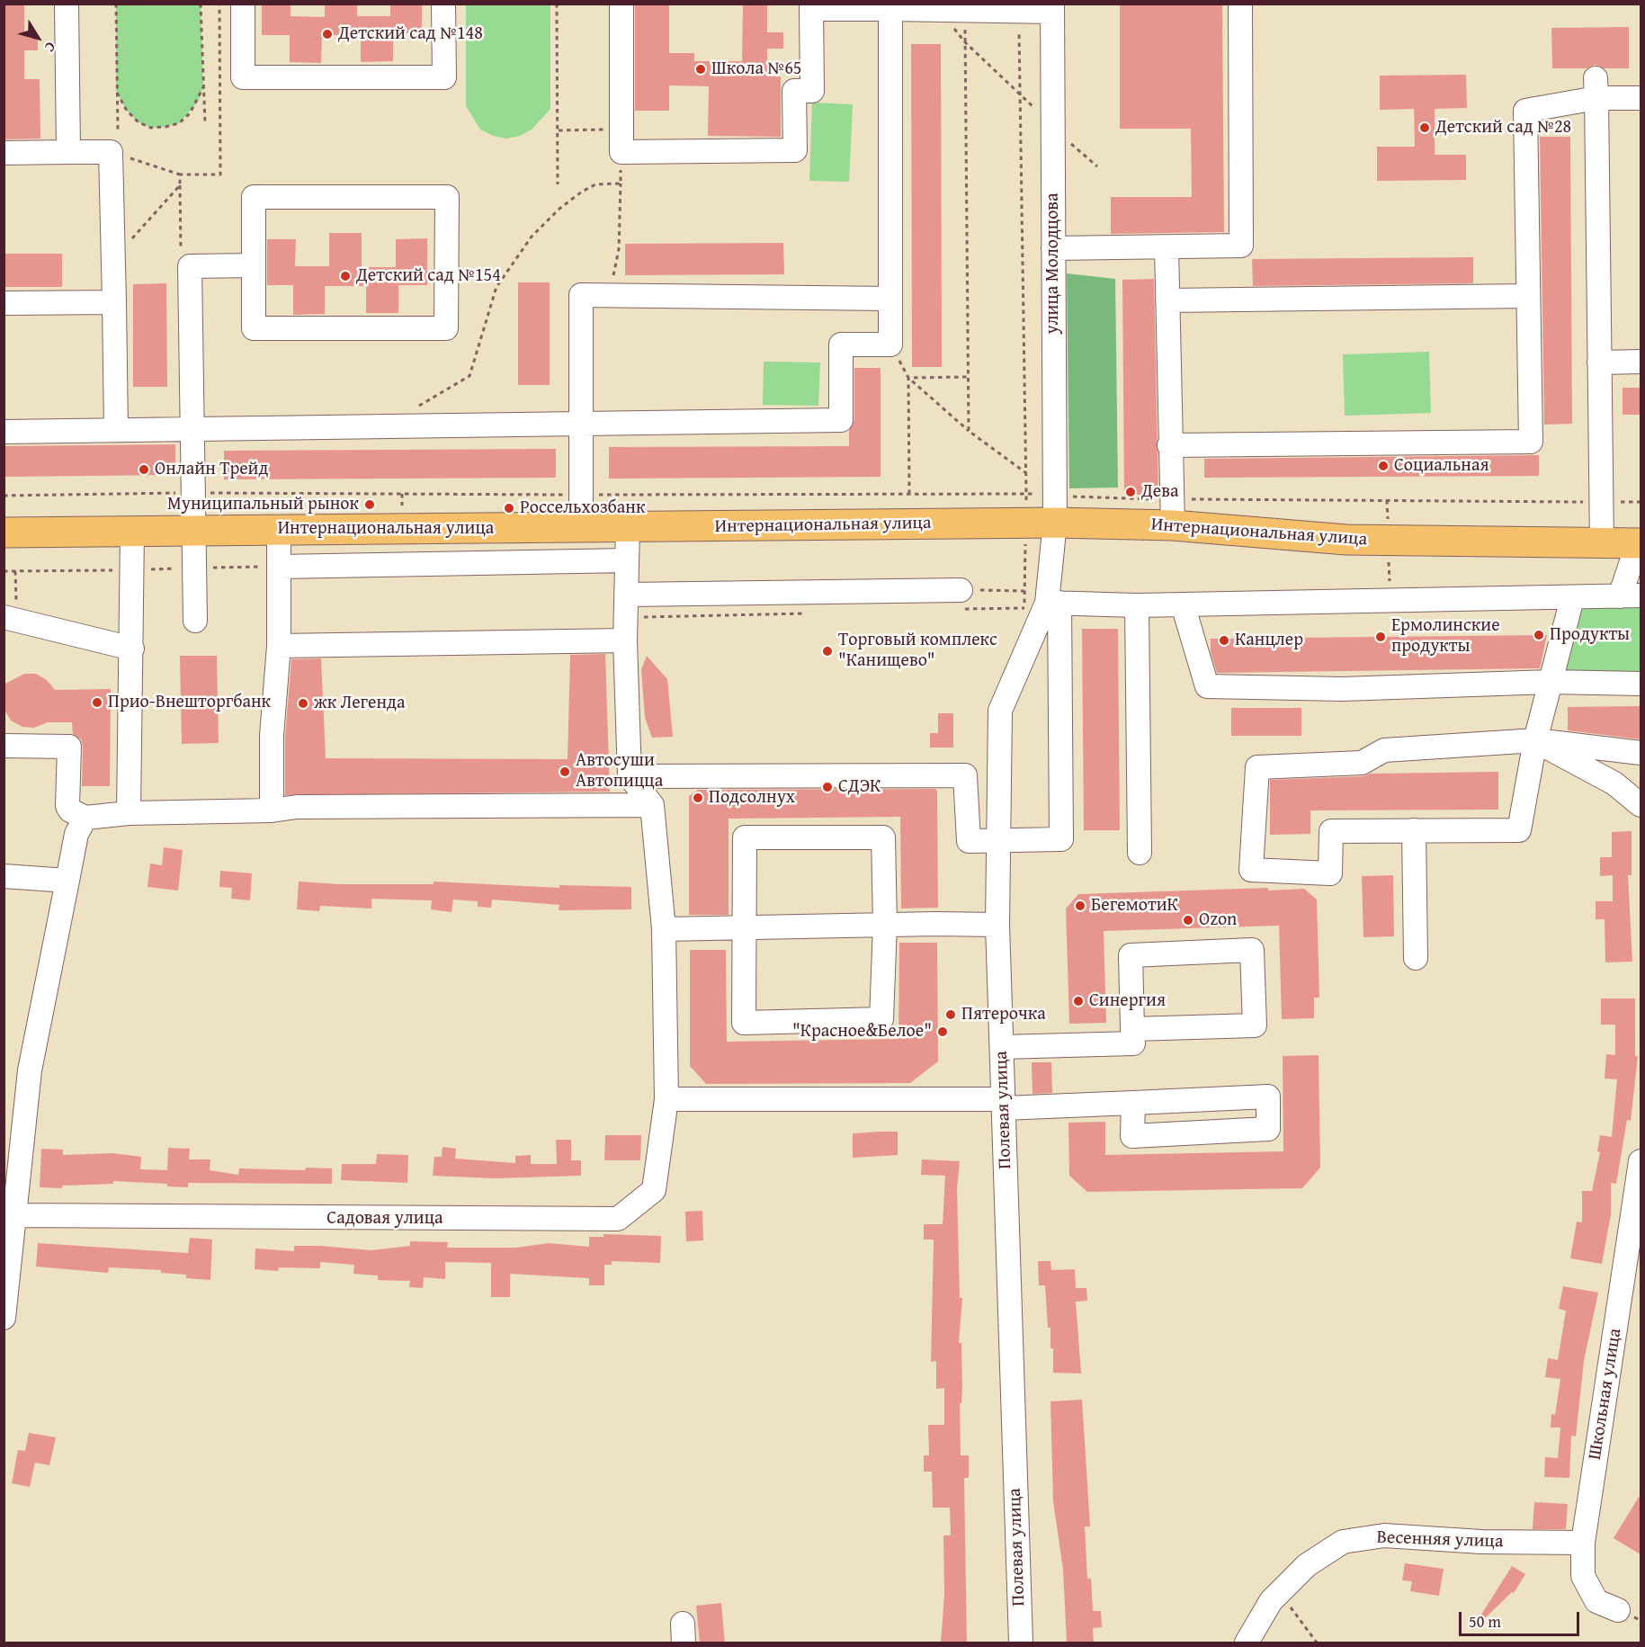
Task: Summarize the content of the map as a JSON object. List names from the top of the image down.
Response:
{
  "streets": {
    "main road": ["Интернациональная улица"],
    "street": [
      "улица Молодцова",
      "Полевая улица",
      "Садовая улица",
      "Школьная улица",
      "Весенняя улица"
    ]
  },
  "crossings": [
    ["улица Молодцова", "Интернациональная улица"],
    ["улица Молодцова", "Полевая улица"],
    ["Интернациональная улица", "Полевая улица"],
    ["Школьная улица", "Весенняя улица"]
  ],
  "places": [
    "Детский сад №148",
    "Школа №65",
    "Детский сад №28",
    "Детский сад №154",
    "Социальная",
    "Онлайн Трейд",
    "Дева",
    "Муниципальный рынок",
    "Россельхозбанк",
    "Продукты",
    "Ермолинские продукты",
    "Канцлер",
    "Торговый комплекс \"Канищево\"",
    "Прио-Внешторгбанк",
    "жк Легенда",
    "Автосуши Автопицца",
    "СДЭК",
    "Подсолнух",
    "БегемотиК",
    "Ozon",
    "Синергия",
    "Пятерочка",
    "\"Красное&Белое\""
  ],
  "scale_bar": "50 m",
  "north": "bottom right"
}
